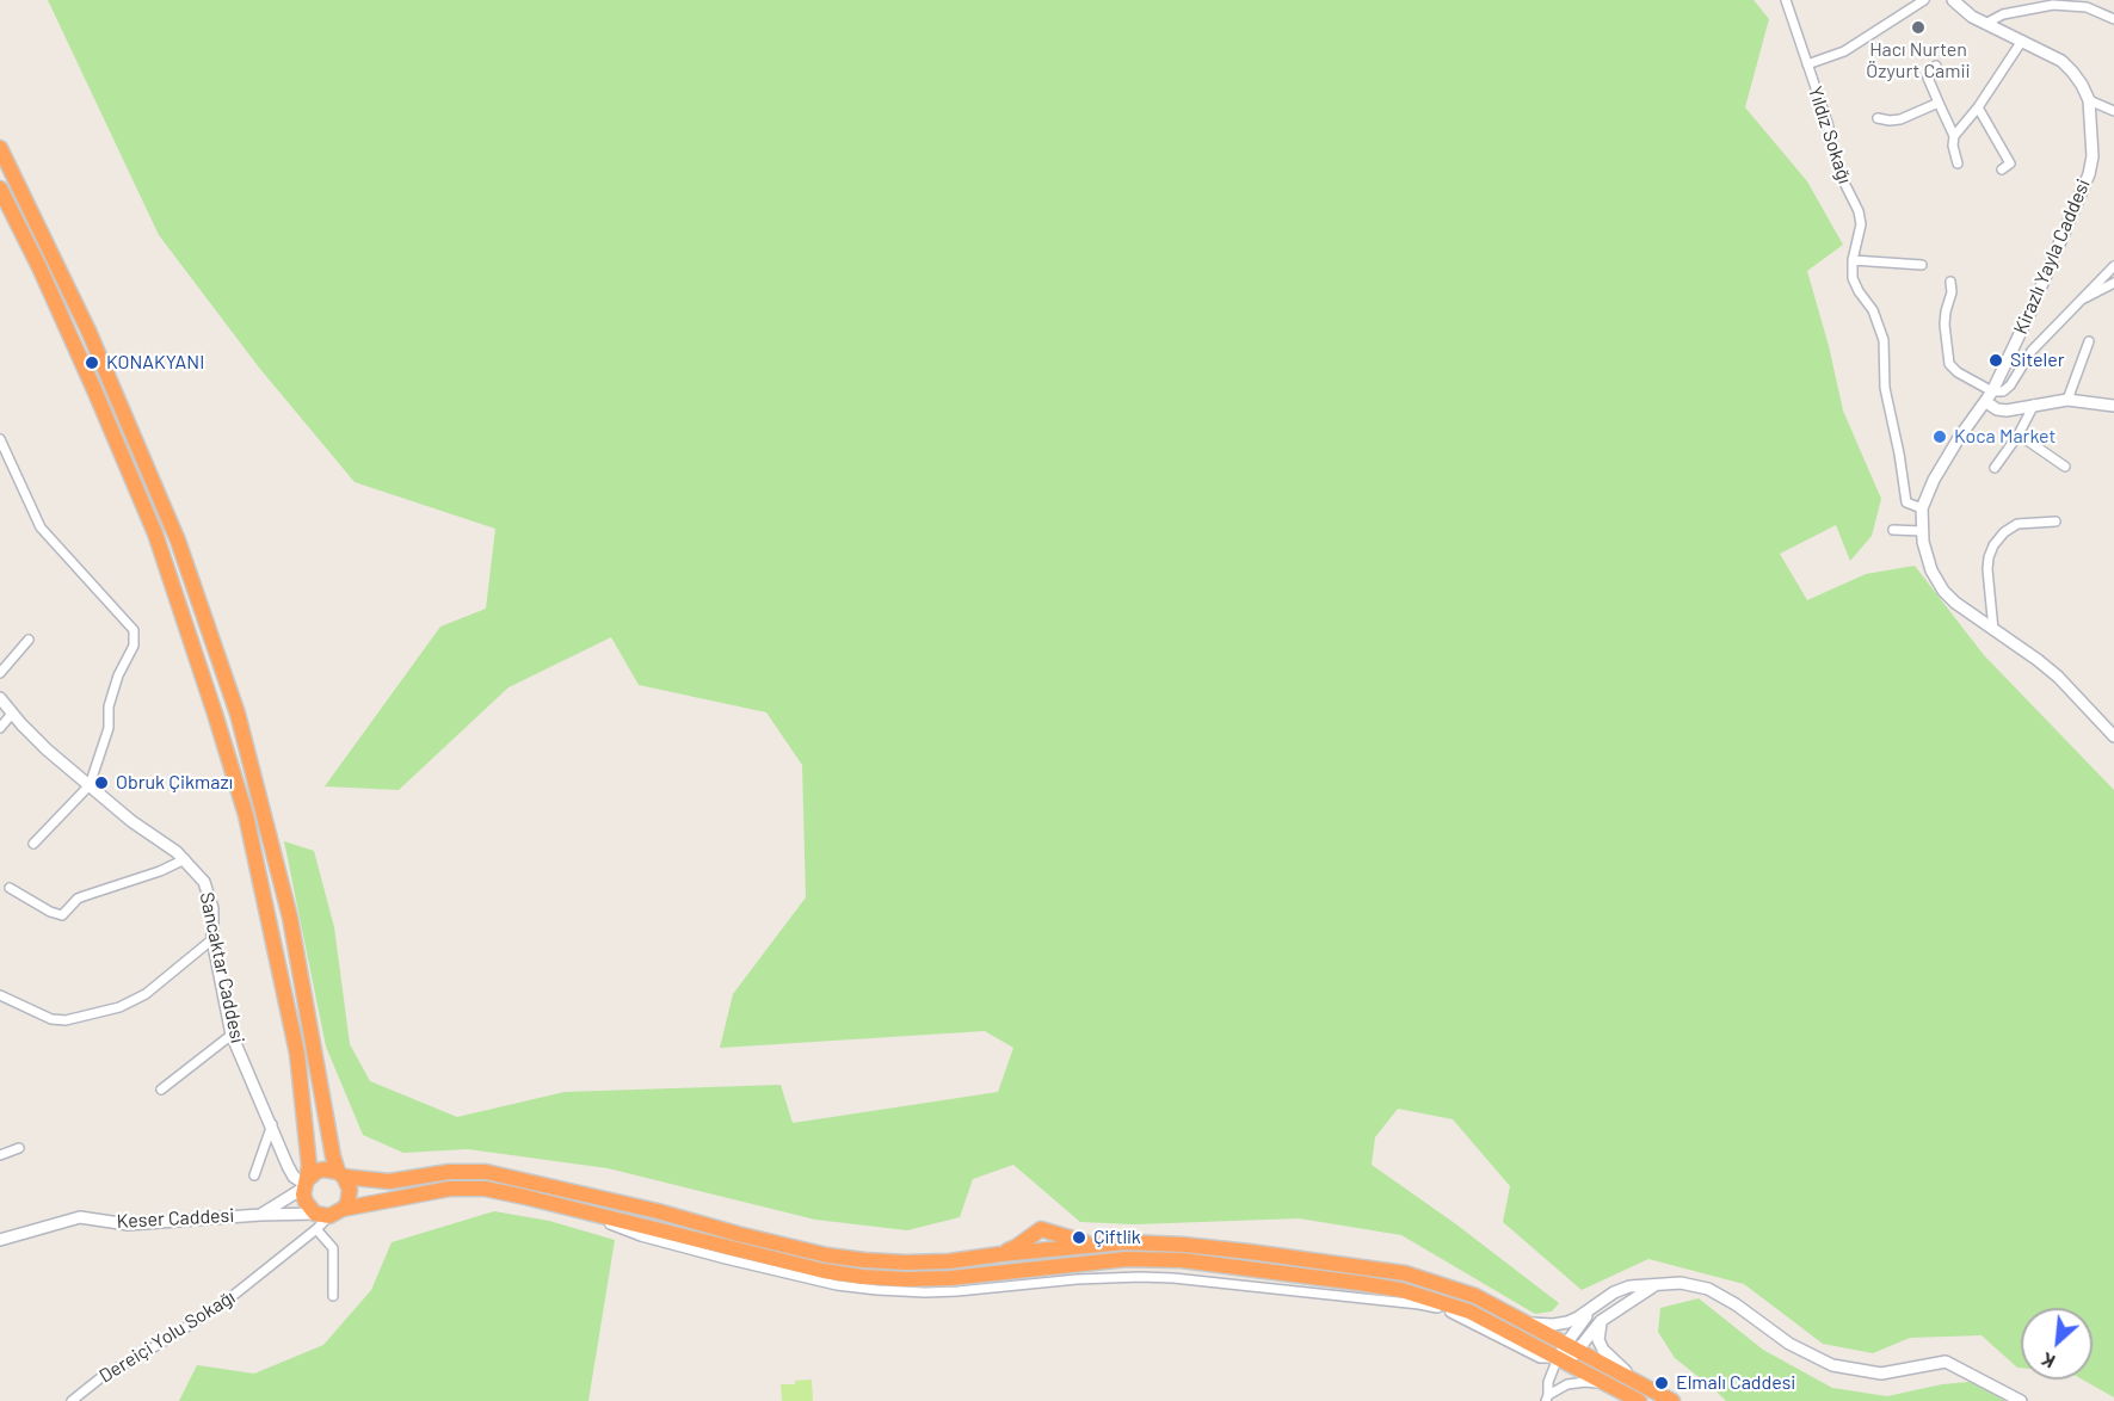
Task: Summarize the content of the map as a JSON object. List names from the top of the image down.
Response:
{
  "streets": {
    "main road": ["Kirazlı Yayla Caddesi", "Sancaktar Caddesi", "Keser Caddesi"],
    "street": ["Yıldız Sokağı", "Dereiçi Yolu Sokağı"]
  },
  "crossings": [
    ["Yıldız Sokağı", "Kirazlı Yayla Caddesi"],
    ["Sancaktar Caddesi", "Keser Caddesi"],
    ["Sancaktar Caddesi", "Dereiçi Yolu Sokağı"],
    ["Keser Caddesi", "Dereiçi Yolu Sokağı"]
  ],
  "places": [
    "Hacı Nurten Özyurt Camii",
    "Siteler",
    "KONAKYANI",
    "Koca Market",
    "Obruk Çikmazı",
    "Çi̇ftli̇k",
    "Elmalı Caddesi"
  ],
  "north": "bottom left"
}
